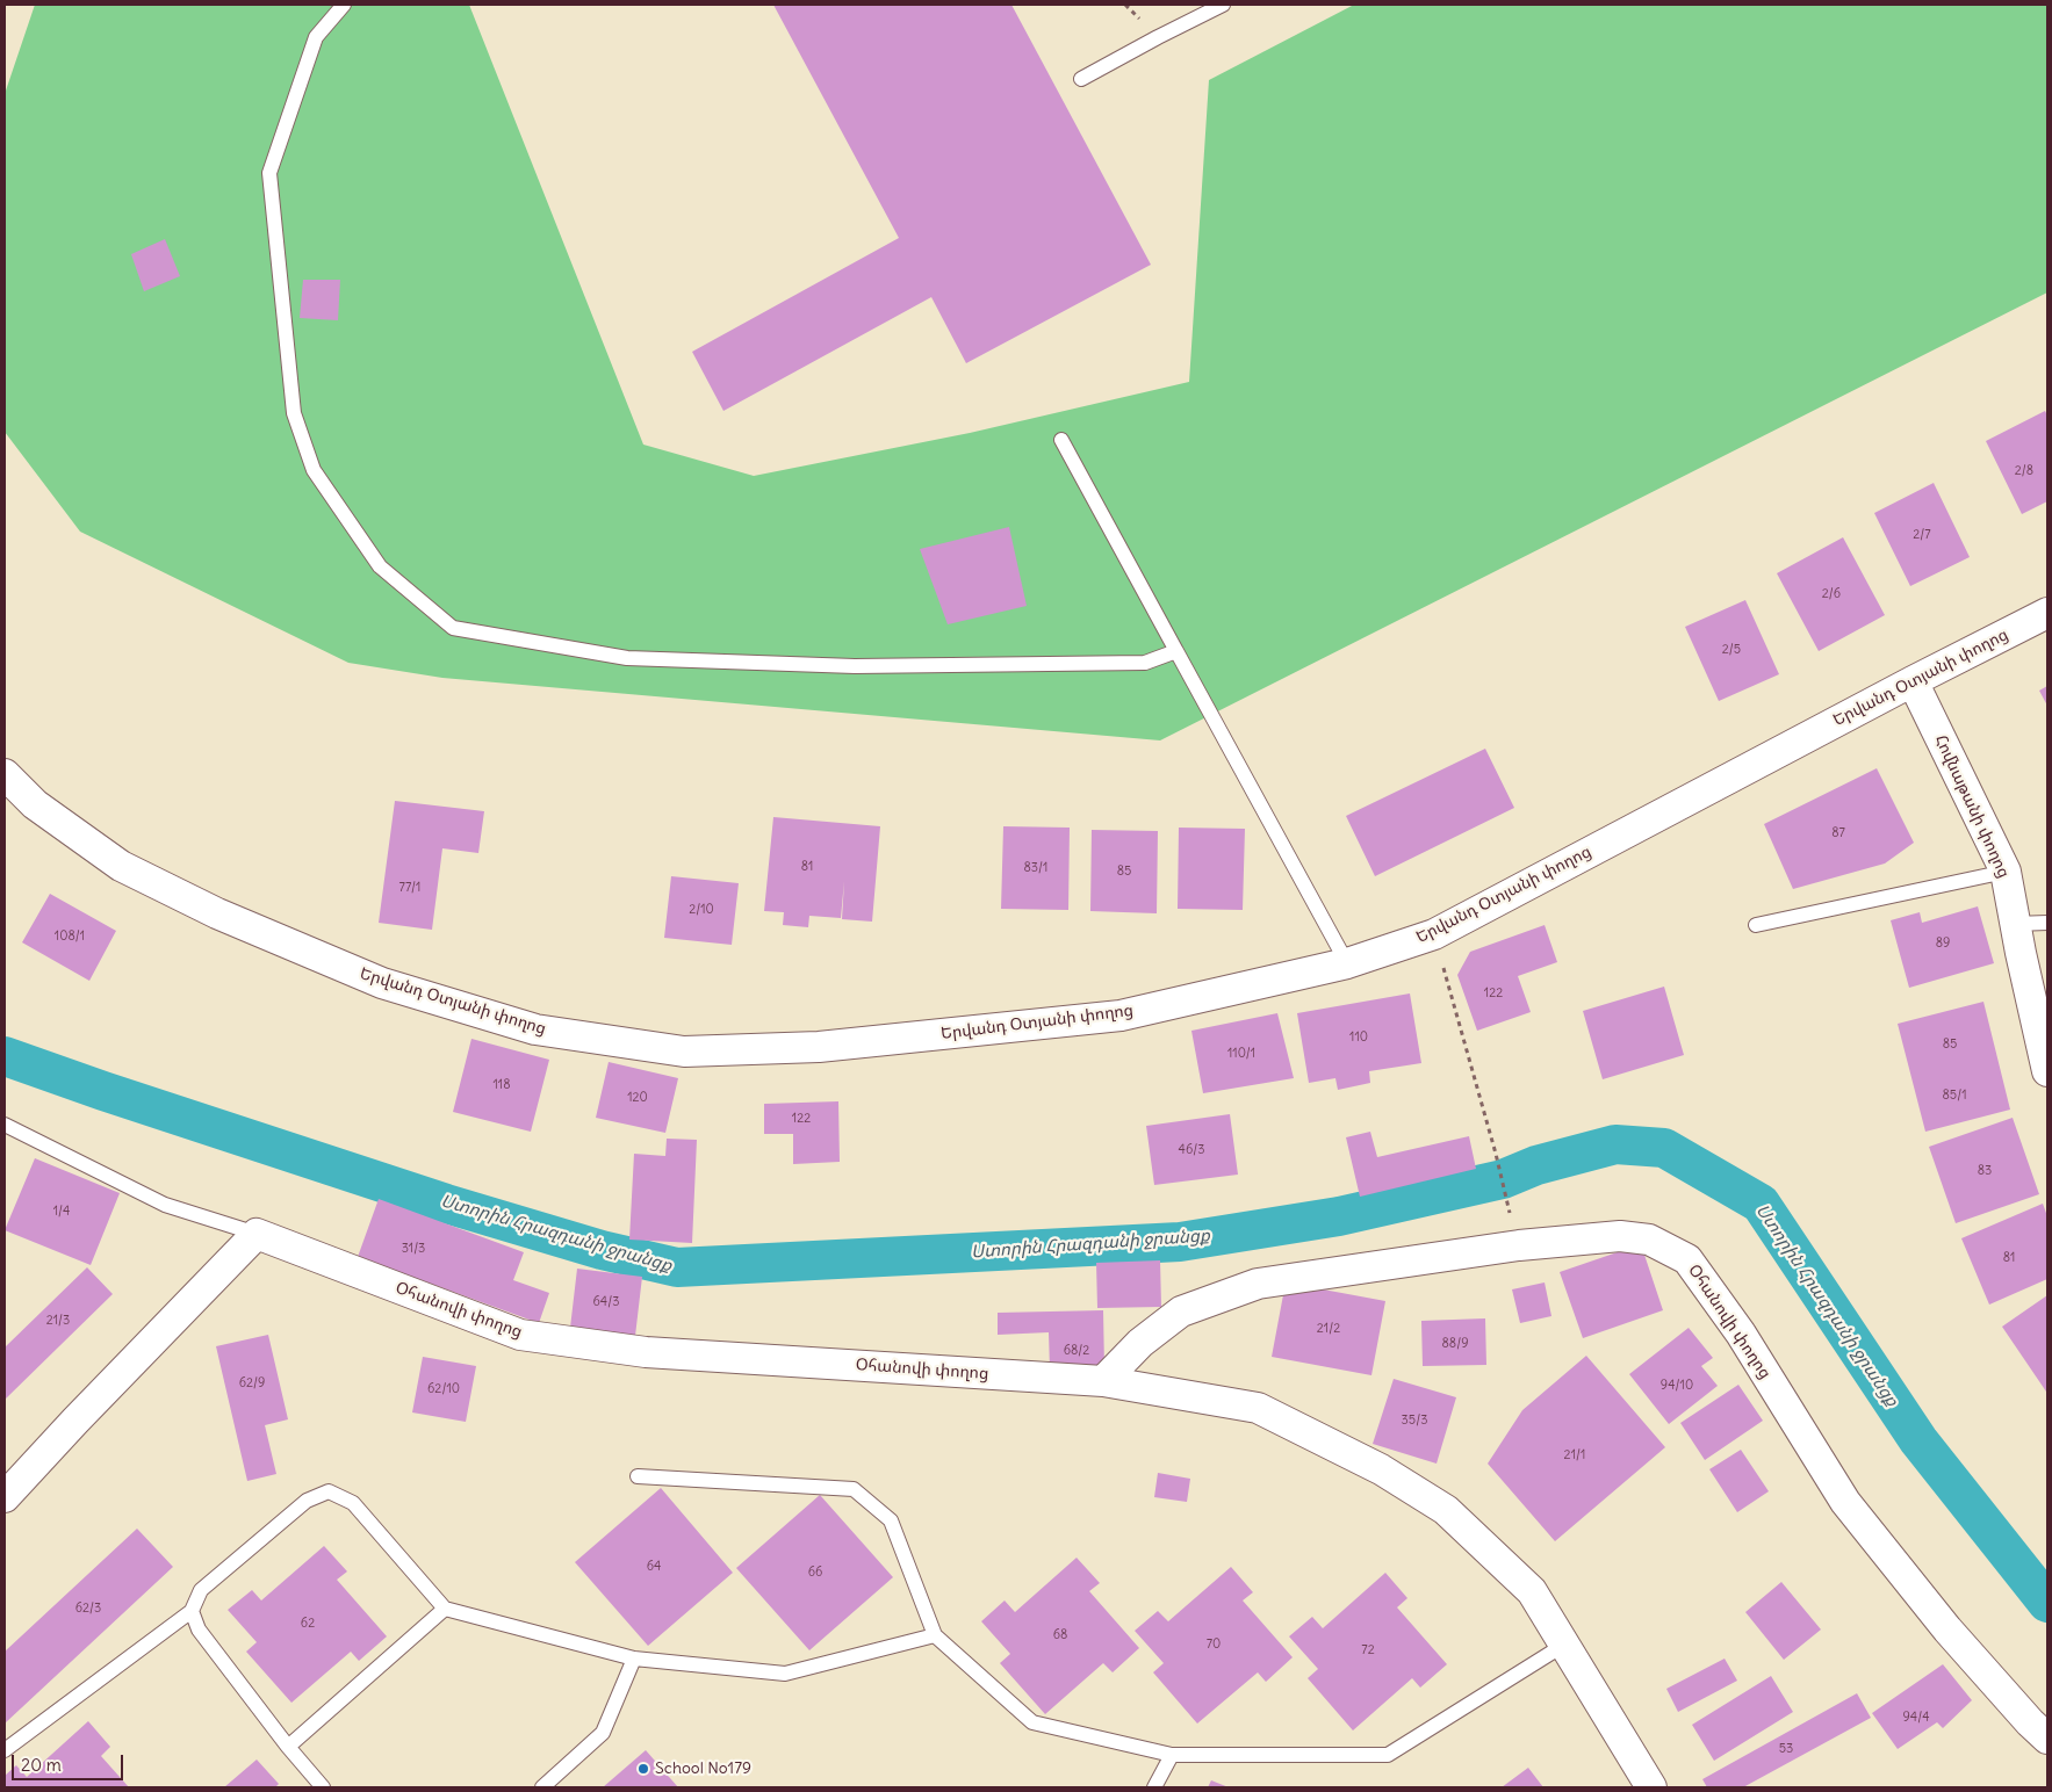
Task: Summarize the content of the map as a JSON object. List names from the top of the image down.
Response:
{
  "streets": {
    "street": ["Երվանդ Օտյանի փողոց", "Հովնաթանի փողոց", "Օհանովի փողոց"]
  },
  "crossings": [
    ["Երվանդ Օտյանի փողոց", "Հովնաթանի փողոց"]
  ],
  "water": ["Ստորին Հրազդանի ջրանցք"],
  "places": ["School No179"],
  "house_numbers": [
    "2/8",
    "2/7",
    "2/6",
    "2/5",
    "87",
    "81",
    "83/1",
    "85",
    "77/1",
    "2/10",
    "108/1",
    "89",
    "122",
    "110",
    "85",
    "110/1",
    "118",
    "85/1",
    "120",
    "122",
    "46/3",
    "83",
    "1/4",
    "31/3",
    "81",
    "64/3",
    "21/3",
    "21/2",
    "88/9",
    "68/2",
    "62/9",
    "94/10",
    "62/10",
    "35/3",
    "21/1",
    "64",
    "66",
    "62/3",
    "62",
    "68",
    "70",
    "72",
    "94/4",
    "53"
  ],
  "scale_bar": "20 m"
}
